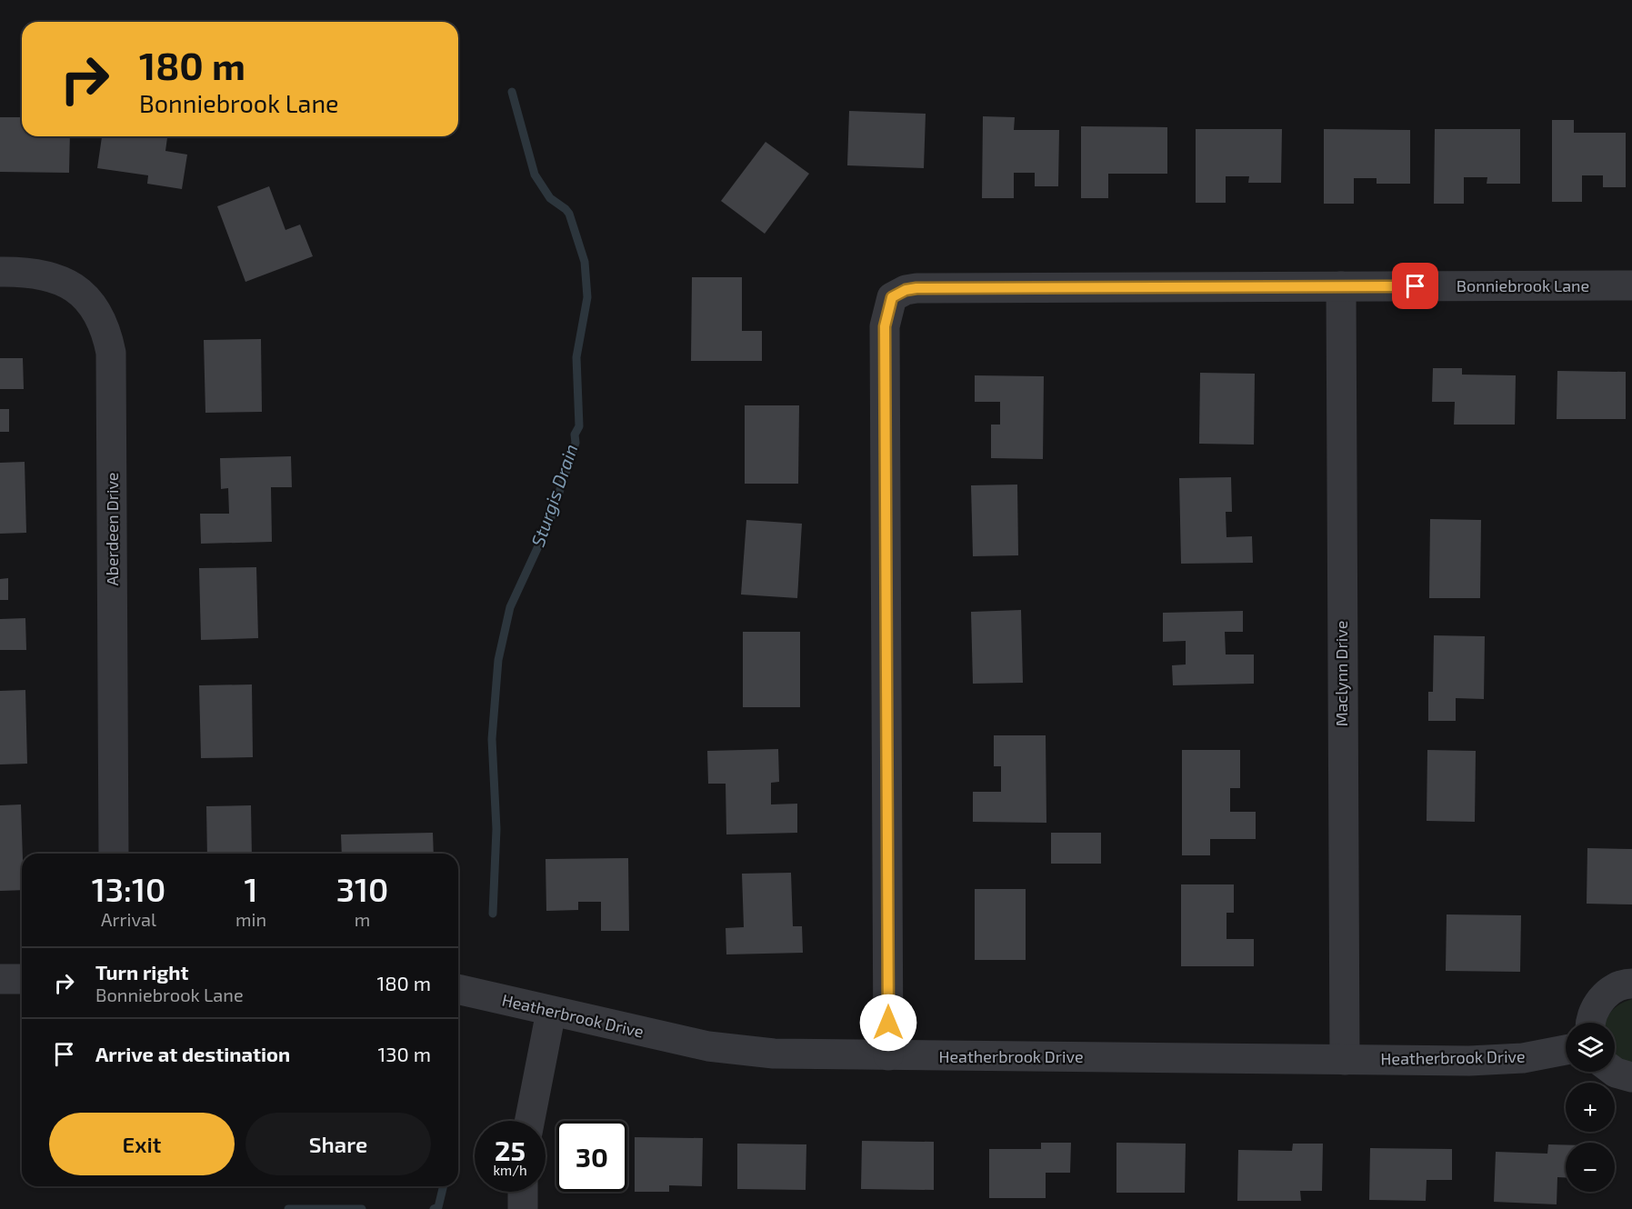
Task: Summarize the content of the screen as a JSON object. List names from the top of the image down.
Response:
{
  "streets": {
    "street": [
      "Bonniebrook Lane",
      "Aberdeen Drive",
      "Maclynn Drive",
      "Heatherbrook Drive"
    ]
  },
  "crossings": [
    ["Bonniebrook Lane", "Maclynn Drive"],
    ["Bonniebrook Lane", "Heatherbrook Drive"],
    ["Maclynn Drive", "Heatherbrook Drive"]
  ],
  "water": ["Sturgis Drain"],
  "page": {
    "turn": ["180 m", "Bonniebrook Lane"],
    "eta": [
      "13:10",
      "Arrival",
      "1",
      "min",
      "310",
      "m"
    ],
    "list": [
      {
        "name": "Turn right",
        "note": "Bonniebrook Lane",
        "value": "180 m"
      },
      {
        "name": "Arrive at destination",
        "value": "130 m"
      }
    ],
    "map_buttons": ["+", "−"],
    "buttons": ["Exit", "Share"],
    "speed": "25 km/h",
    "limit": "30"
  }
}
